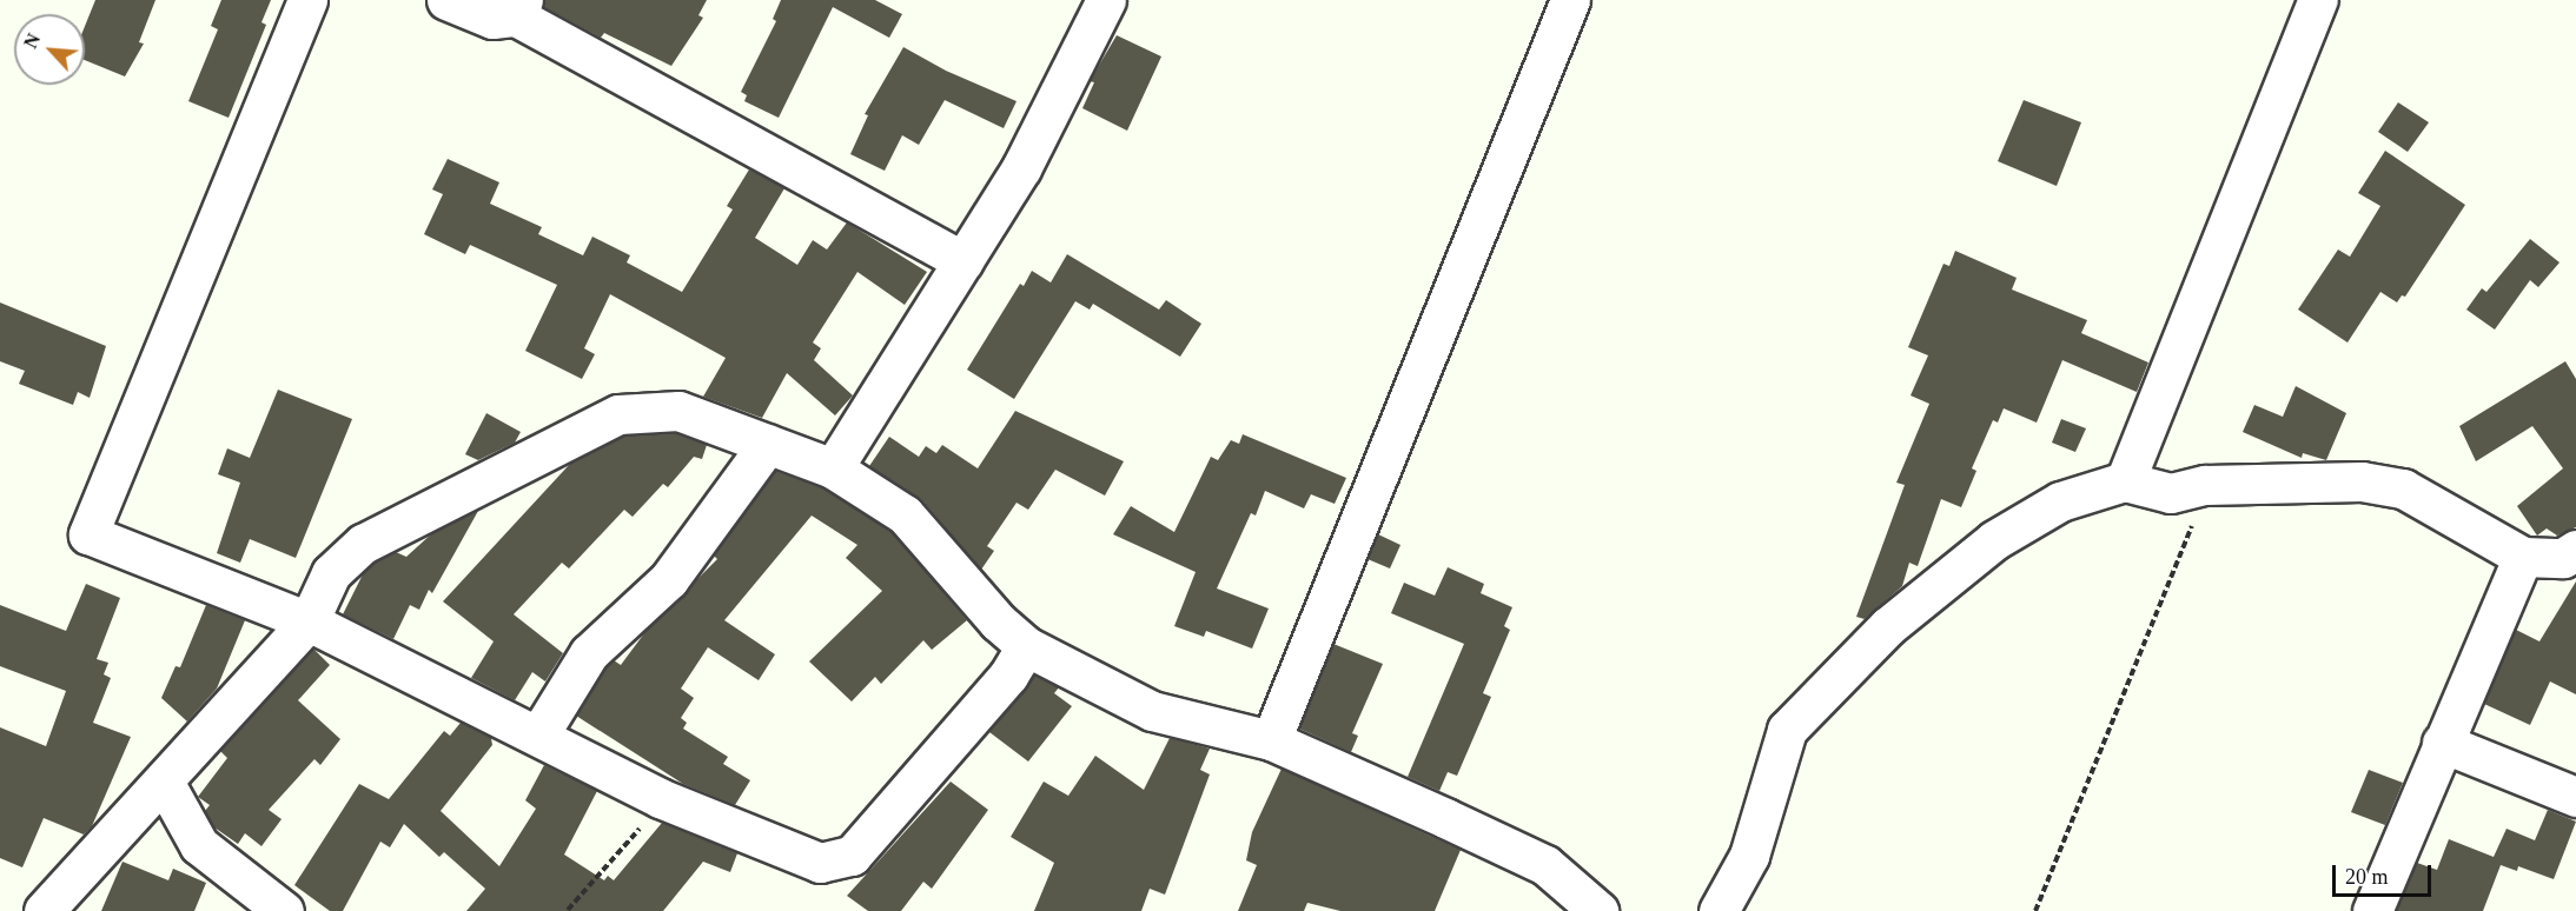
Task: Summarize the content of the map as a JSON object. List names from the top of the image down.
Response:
{
  "scale_bar": "20 m",
  "north": "top left"
}
